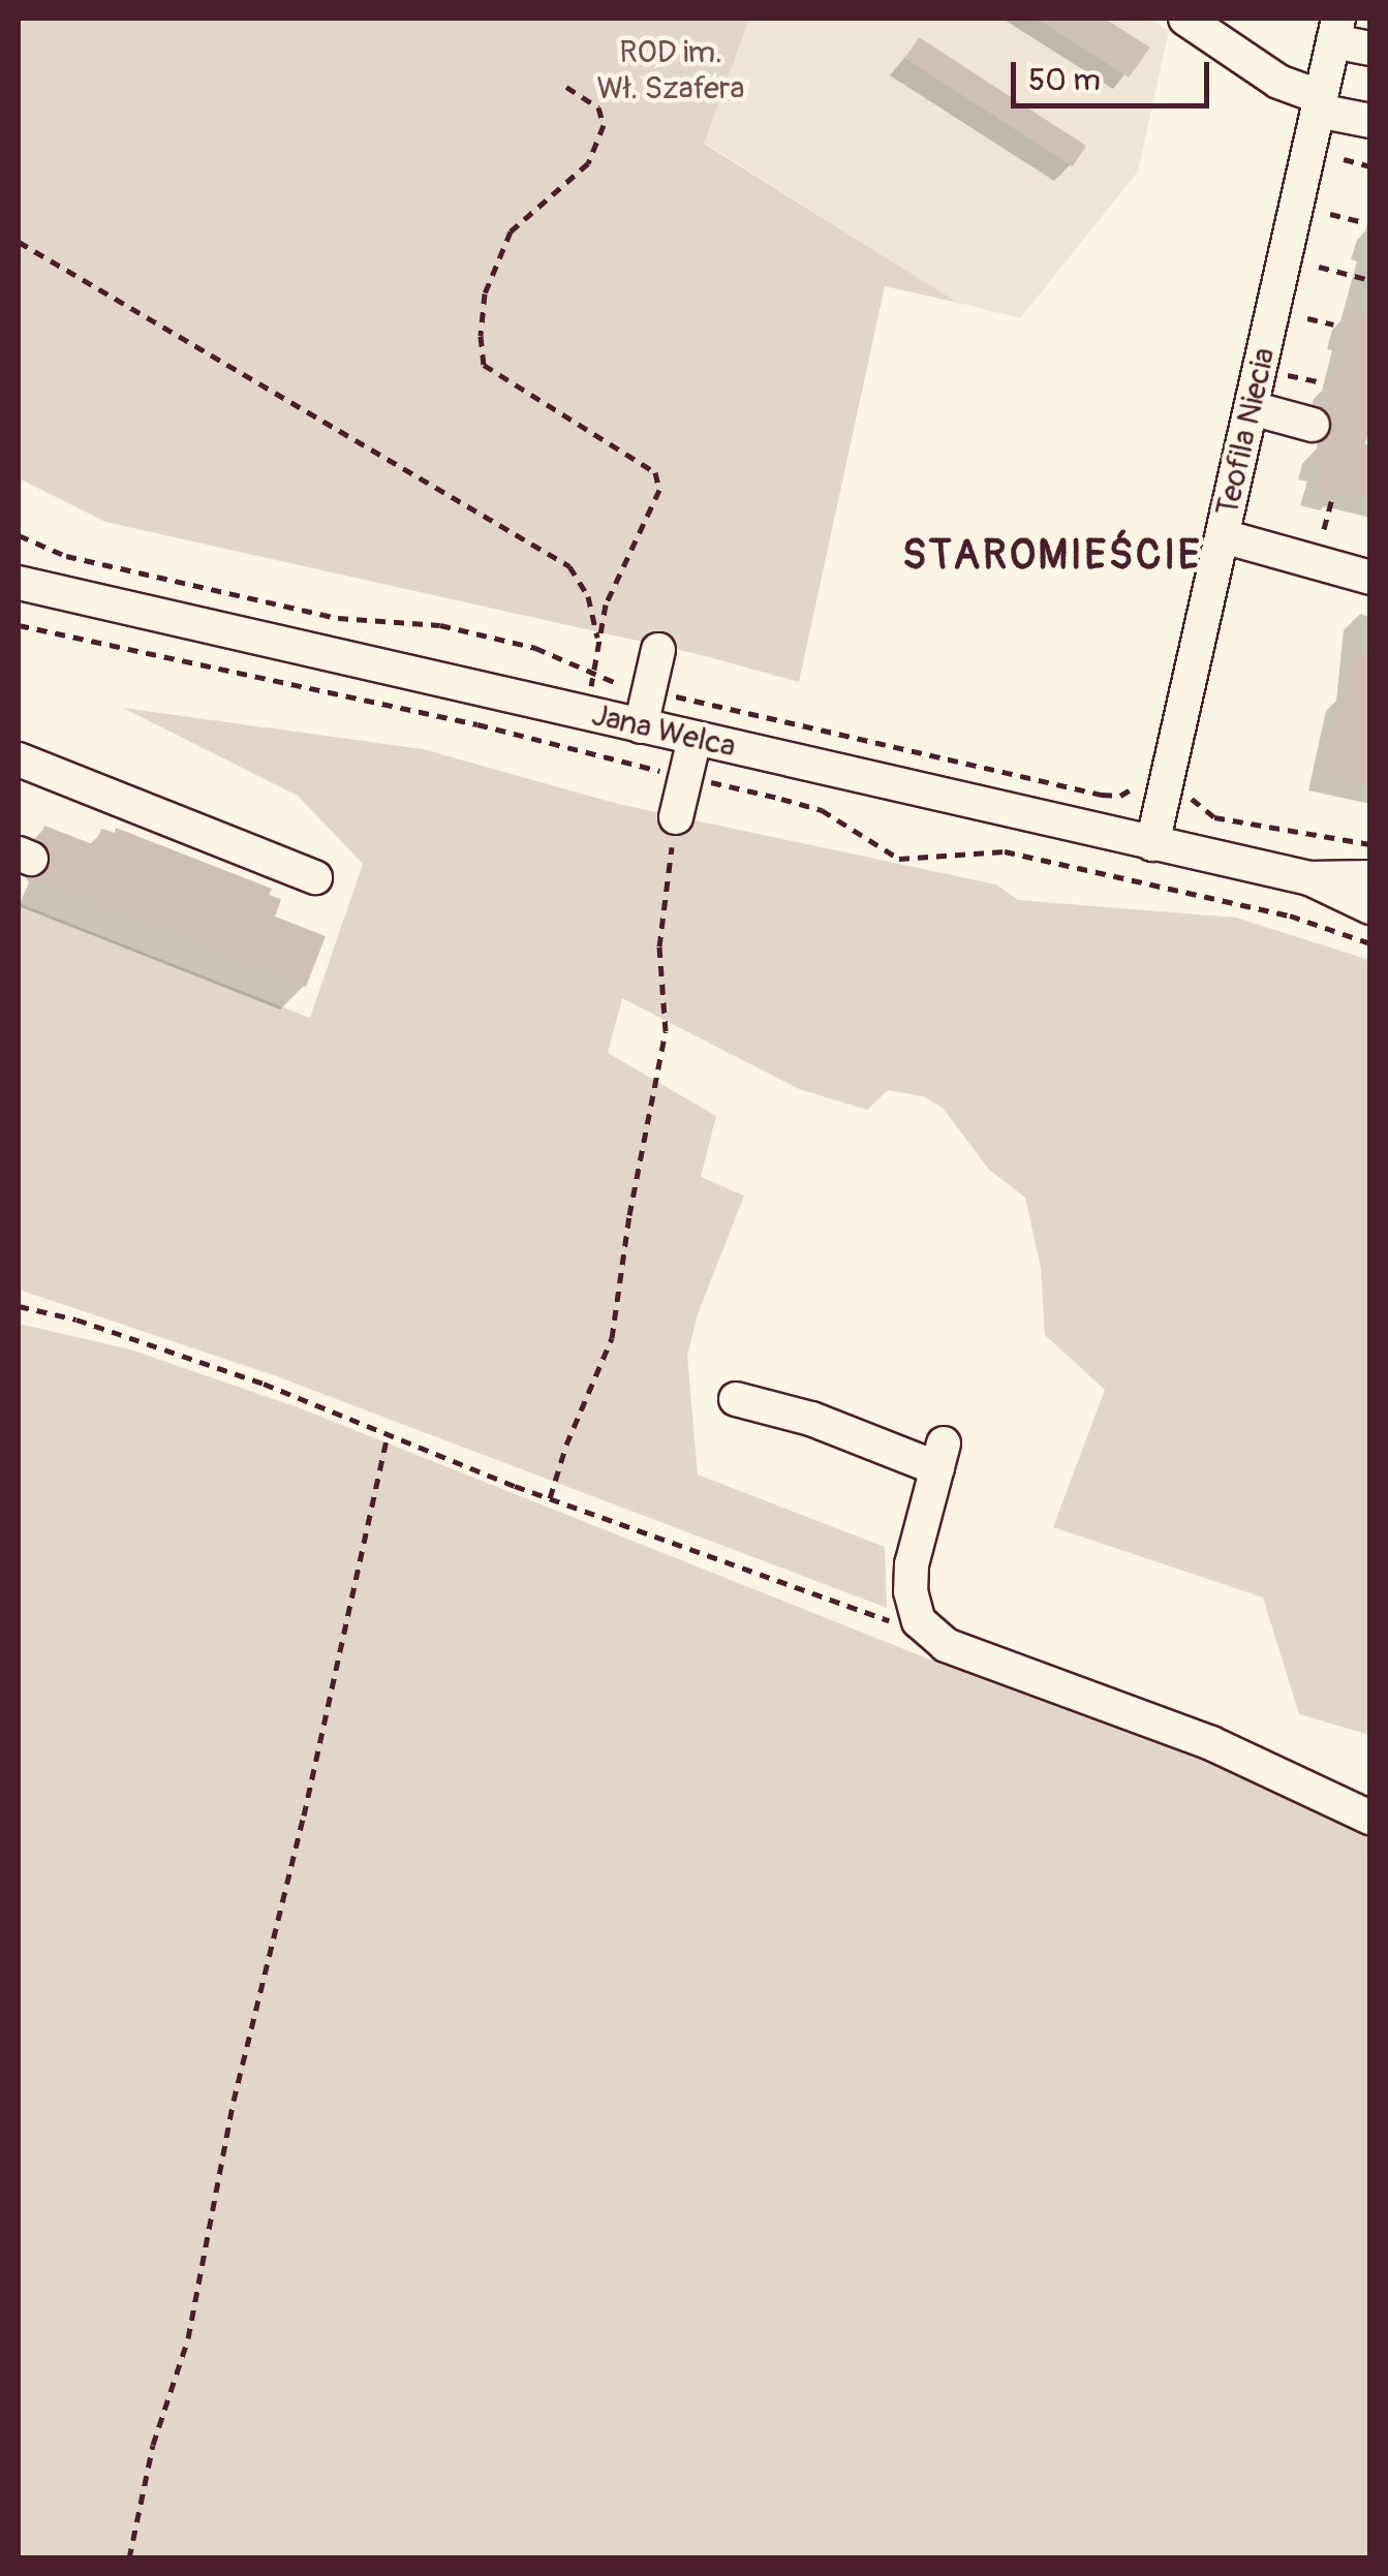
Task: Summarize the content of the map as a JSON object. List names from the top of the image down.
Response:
{
  "streets": {
    "street": ["Teofila Niecia", "Jana Welca"]
  },
  "crossings": [
    ["Teofila Niecia", "Jana Welca"]
  ],
  "districts": ["STAROMIEŚCIE"],
  "parks": ["ROD im. Wł. Szafera"],
  "scale_bar": "50 m"
}
